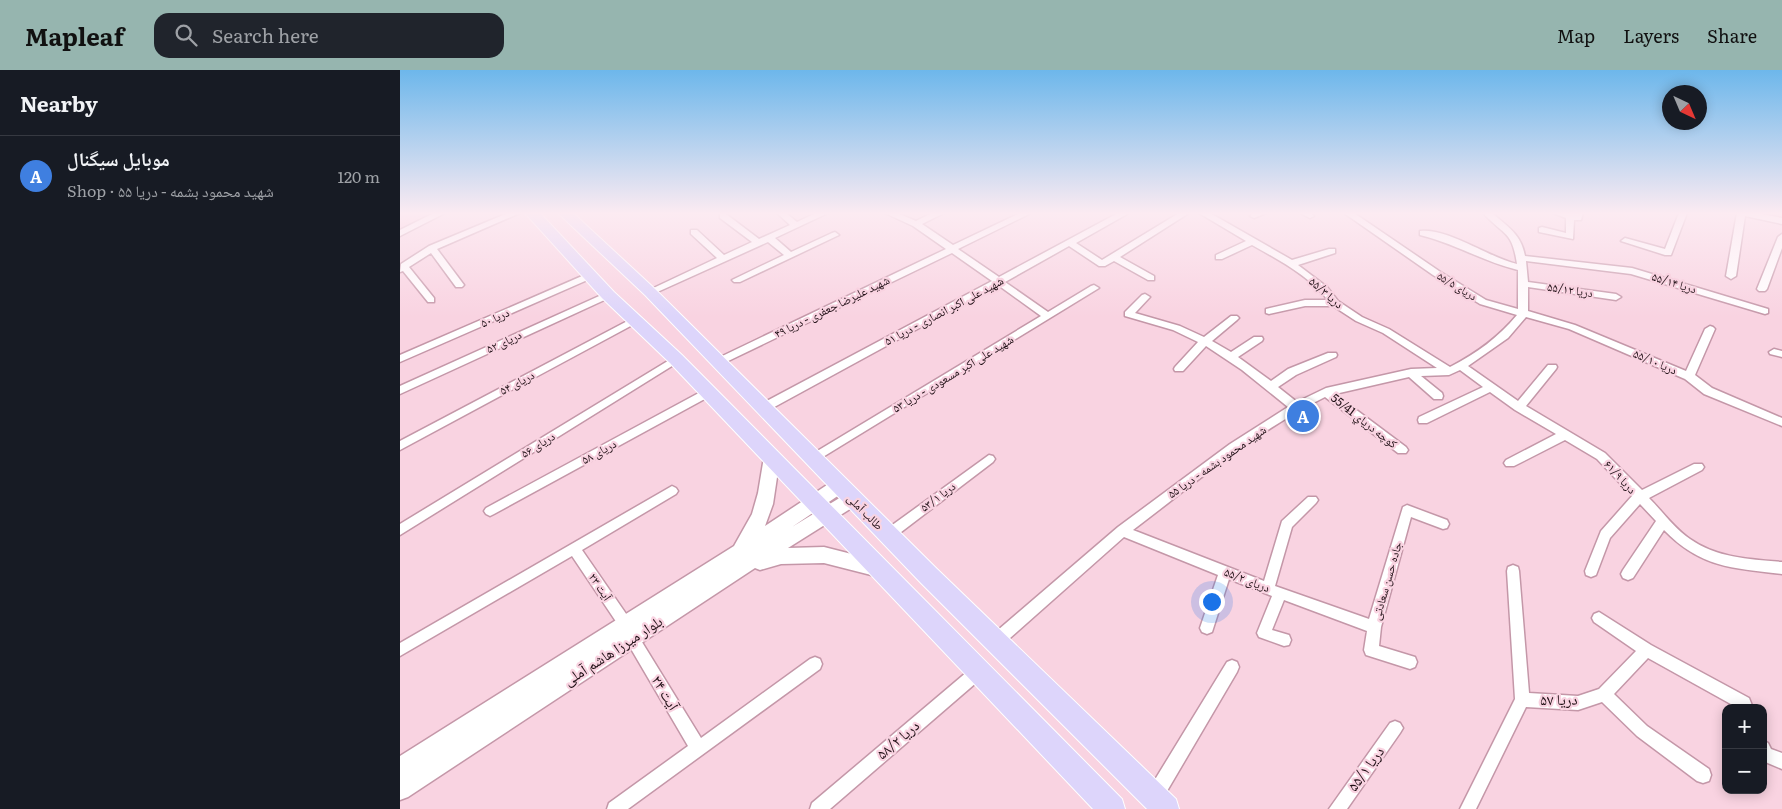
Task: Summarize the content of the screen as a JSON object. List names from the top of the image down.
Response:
{
  "streets": {
    "main road": ["طالب آملی", "بلوار میرزا هاشم آملی"],
    "street": [
      "دریا ۵۵/۱۴",
      "دریای ۵۵/۵",
      "دریا ۵۵/۱۲",
      "دریا ۵۵/۳",
      "شهید علیرضا جعفری - دریا ۴۹",
      "شهید علی اکبر انصاری - دریا ۵۱",
      "دریا ۵۰",
      "دریای ۵۲",
      "دریا ۵۵/۱۰",
      "شهید علی اکبر مسعودی - دریا ۵۳",
      "دریای ۵۴",
      "كوچه درياي 55/41",
      "دریای ۵۶",
      "دریای ۵۸",
      "شهید محمود بشمه - دریا ۵۵",
      "دریا ۶۱/۹",
      "دریا ۵۳/۱",
      "دریای ۵۵/۲",
      "جاده حسن سعادتی",
      "آیت ۲۳",
      "آیت ۲۴",
      "دریا ۵۷",
      "دریا ۵۸/۲",
      "دریا ۵۵/۱"
    ]
  },
  "crossings": [
    ["دریای ۵۵/۵", "دریا ۵۵/۱۰"],
    ["دریای ۵۵/۵", "شهید محمود بشمه - دریا ۵۵"],
    ["دریا ۵۵/۳", "شهید محمود بشمه - دریا ۵۵"],
    ["شهید علیرضا جعفری - دریا ۴۹", "طالب آملی"],
    ["شهید علی اکبر انصاری - دریا ۵۱", "طالب آملی"],
    ["دریای ۵۲", "دریای ۵۴"],
    ["دریا ۵۵/۱۰", "شهید محمود بشمه - دریا ۵۵"],
    ["شهید علی اکبر مسعودی - دریا ۵۳", "طالب آملی"],
    ["كوچه درياي 55/41", "شهید محمود بشمه - دریا ۵۵"],
    ["شهید محمود بشمه - دریا ۵۵", "دریا ۶۱/۹"],
    ["شهید محمود بشمه - دریا ۵۵", "طالب آملی"],
    ["شهید محمود بشمه - دریا ۵۵", "دریای ۵۵/۲"],
    ["دریا ۵۳/۱", "طالب آملی"],
    ["طالب آملی", "بلوار میرزا هاشم آملی"],
    ["دریای ۵۵/۲", "جاده حسن سعادتی"],
    ["آیت ۲۳", "بلوار میرزا هاشم آملی"],
    ["آیت ۲۳", "آیت ۲۴"],
    ["بلوار میرزا هاشم آملی", "آیت ۲۴"]
  ],
  "north": "bottom right",
  "page": {
    "header": "Mapleaf",
    "search": "Search here",
    "nav": ["Map", "Layers", "Share"],
    "heading": "Nearby",
    "list": [
      {
        "mark": "A",
        "name": "موبایل سیگنال",
        "note": "Shop · شهید محمود بشمه - دریا ۵۵",
        "value": "120 m"
      }
    ],
    "pins": "A",
    "map_buttons": ["+", "−"]
  }
}
